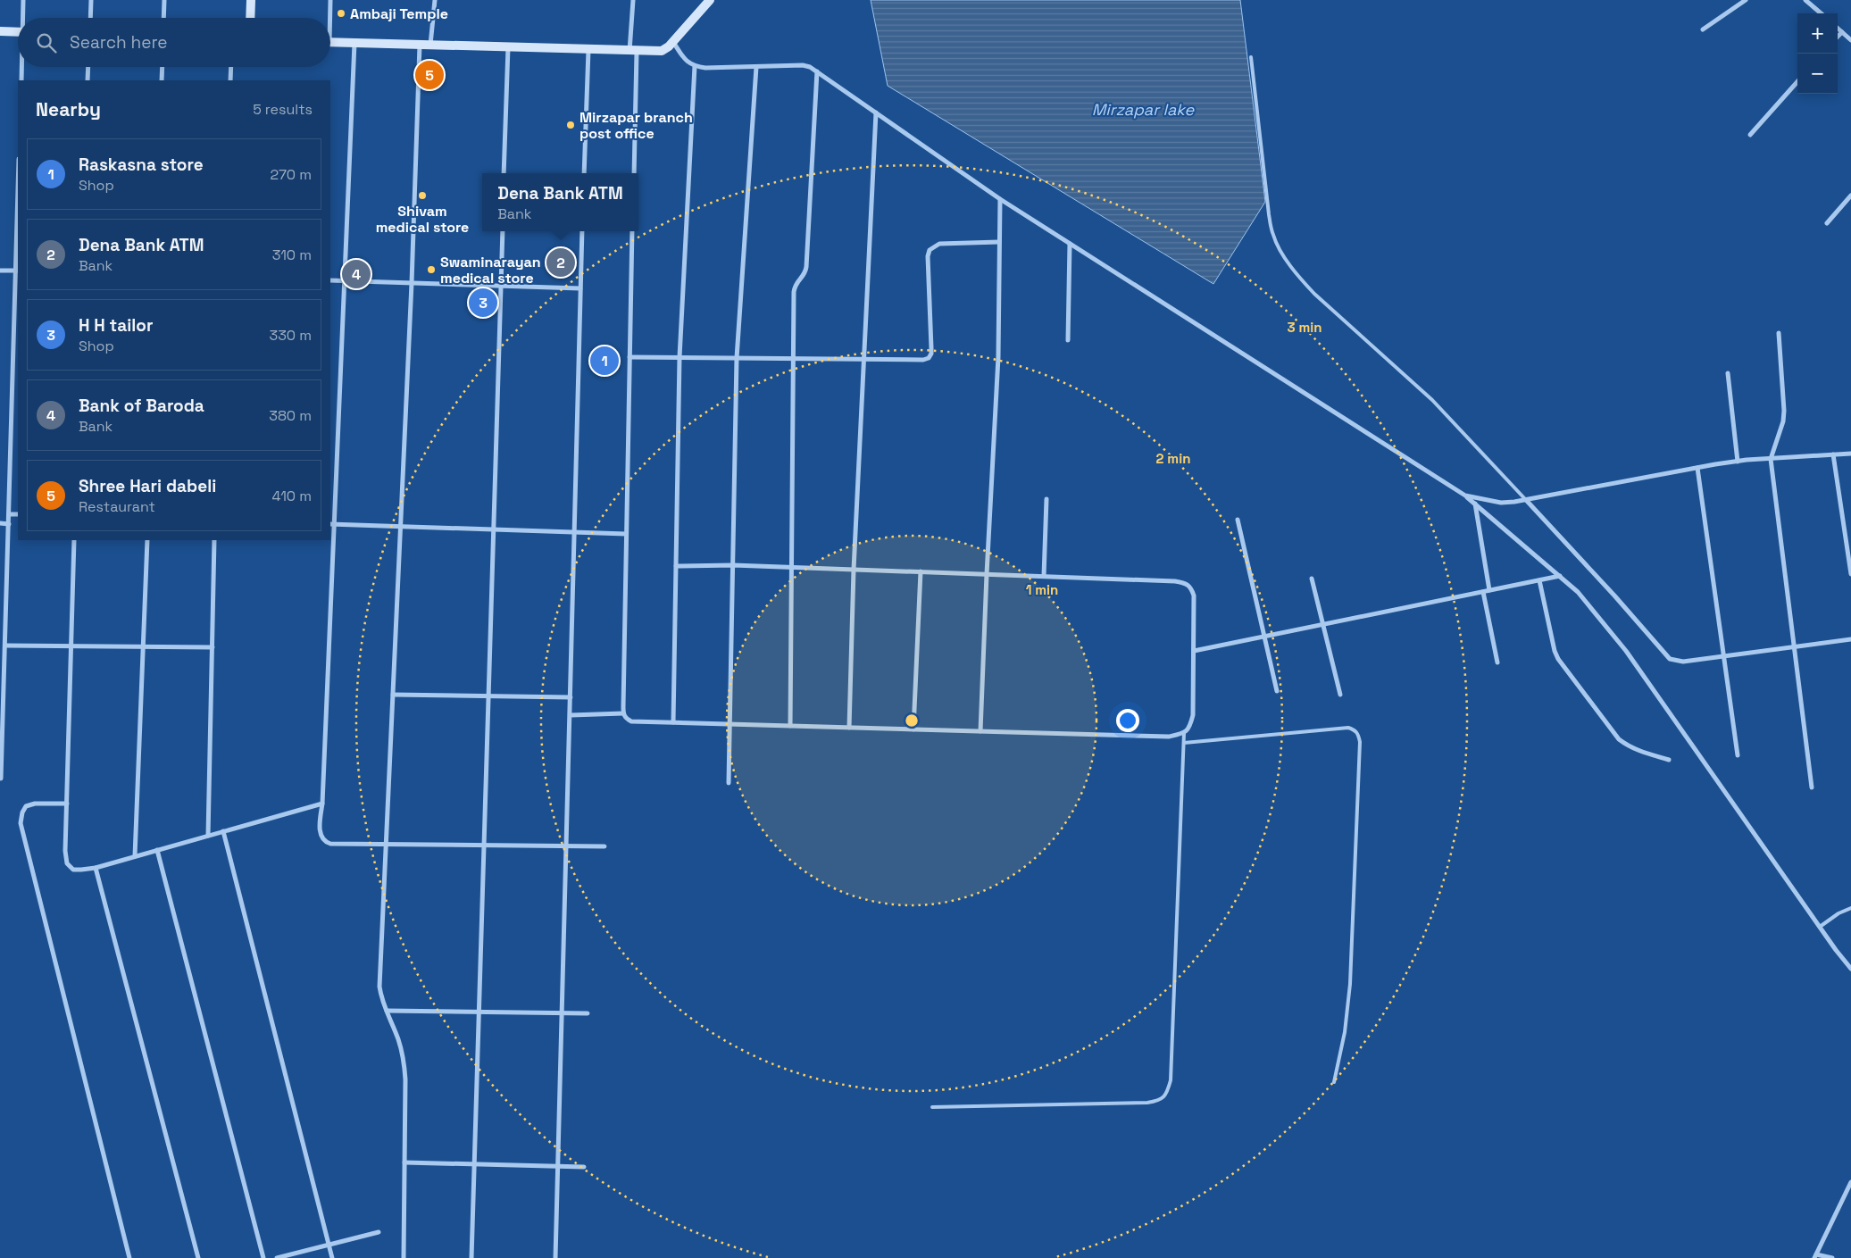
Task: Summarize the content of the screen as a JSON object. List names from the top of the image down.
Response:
{
  "water": ["Mirzapar lake"],
  "places": [
    "Ambaji Temple",
    "Mirzapar branch post office",
    "Shivam medical store",
    "Swaminarayan medical store"
  ],
  "page": {
    "map_buttons": ["+", "−"],
    "search": "Search here",
    "pins": [
      "5",
      "2",
      "4",
      "3",
      "1"
    ],
    "heading": ["Nearby", "5 results"],
    "list": [
      {
        "mark": "1",
        "name": "Raskasna store",
        "note": "Shop",
        "value": "270 m"
      },
      {
        "mark": "2",
        "name": "Dena Bank ATM",
        "note": "Bank",
        "value": "310 m"
      },
      {
        "mark": "3",
        "name": "H H tailor",
        "note": "Shop",
        "value": "330 m"
      },
      {
        "mark": "4",
        "name": "Bank of Baroda",
        "note": "Bank",
        "value": "380 m"
      },
      {
        "mark": "5",
        "name": "Shree Hari dabeli",
        "note": "Restaurant",
        "value": "410 m"
      }
    ],
    "popup": ["Dena Bank ATM", "Bank"]
  },
  "rings": ["3 min", "2 min", "1 min"]
}
